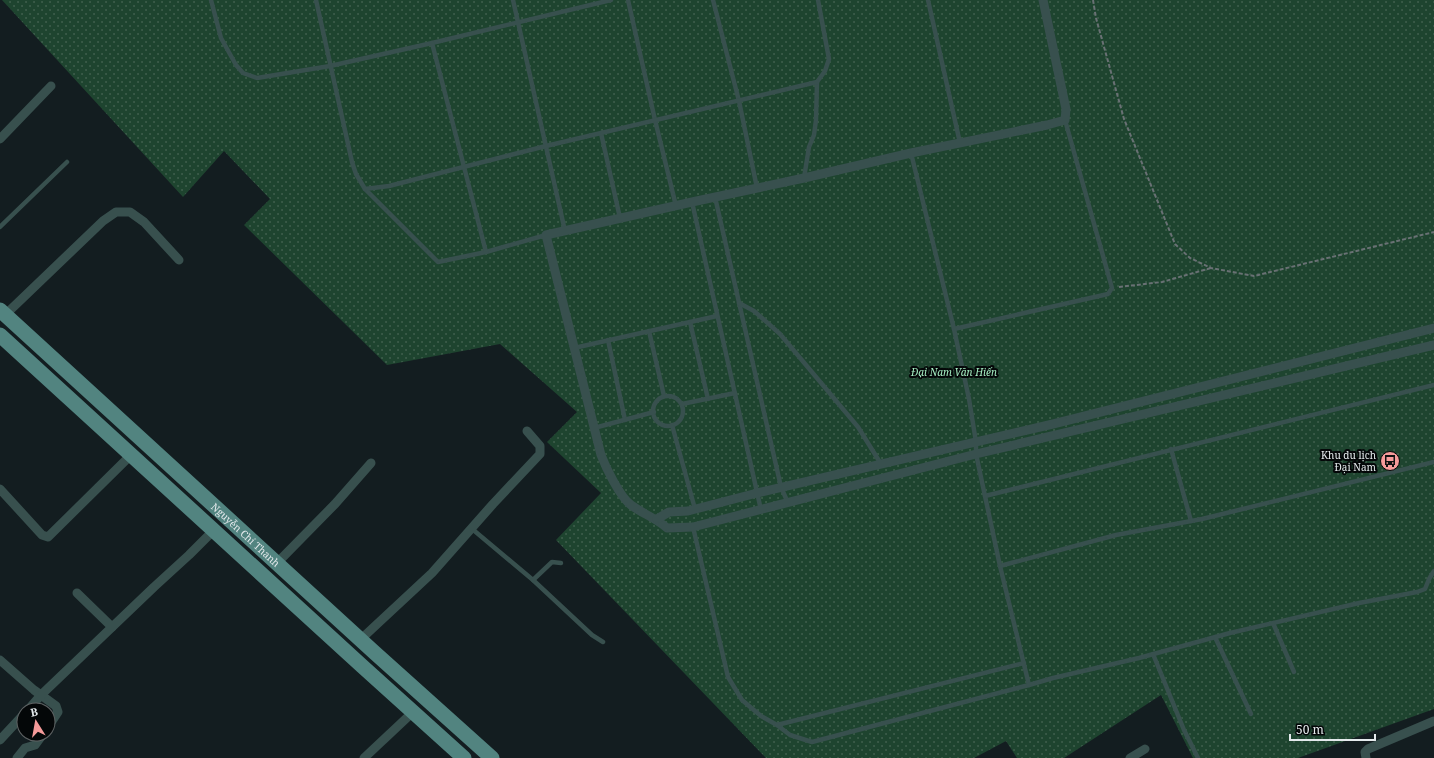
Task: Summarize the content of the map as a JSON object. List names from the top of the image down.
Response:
{
  "streets": {
    "main road": ["Nguyễn Chí Thanh"]
  },
  "parks": ["Đại Nam Văn Hiến"],
  "places": {
    "bus stop": ["Khu du lịch Đại Nam"]
  },
  "scale_bar": "50 m",
  "north": "top"
}
